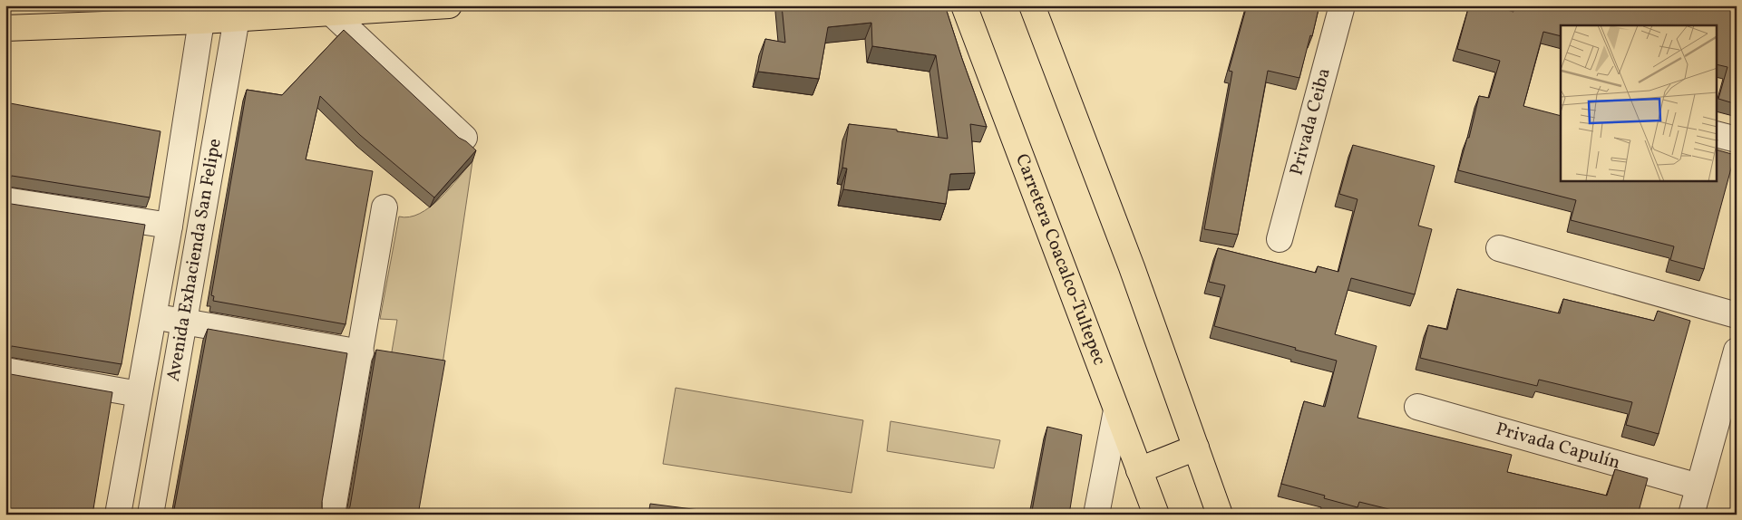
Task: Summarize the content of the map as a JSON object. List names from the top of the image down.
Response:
{
  "streets": {
    "main road": ["Carretera Coacalco-Tultepec"],
    "street": ["Privada Ceiba", "Avenida Exhacienda San Felipe", "Privada Capulín"]
  }
}
